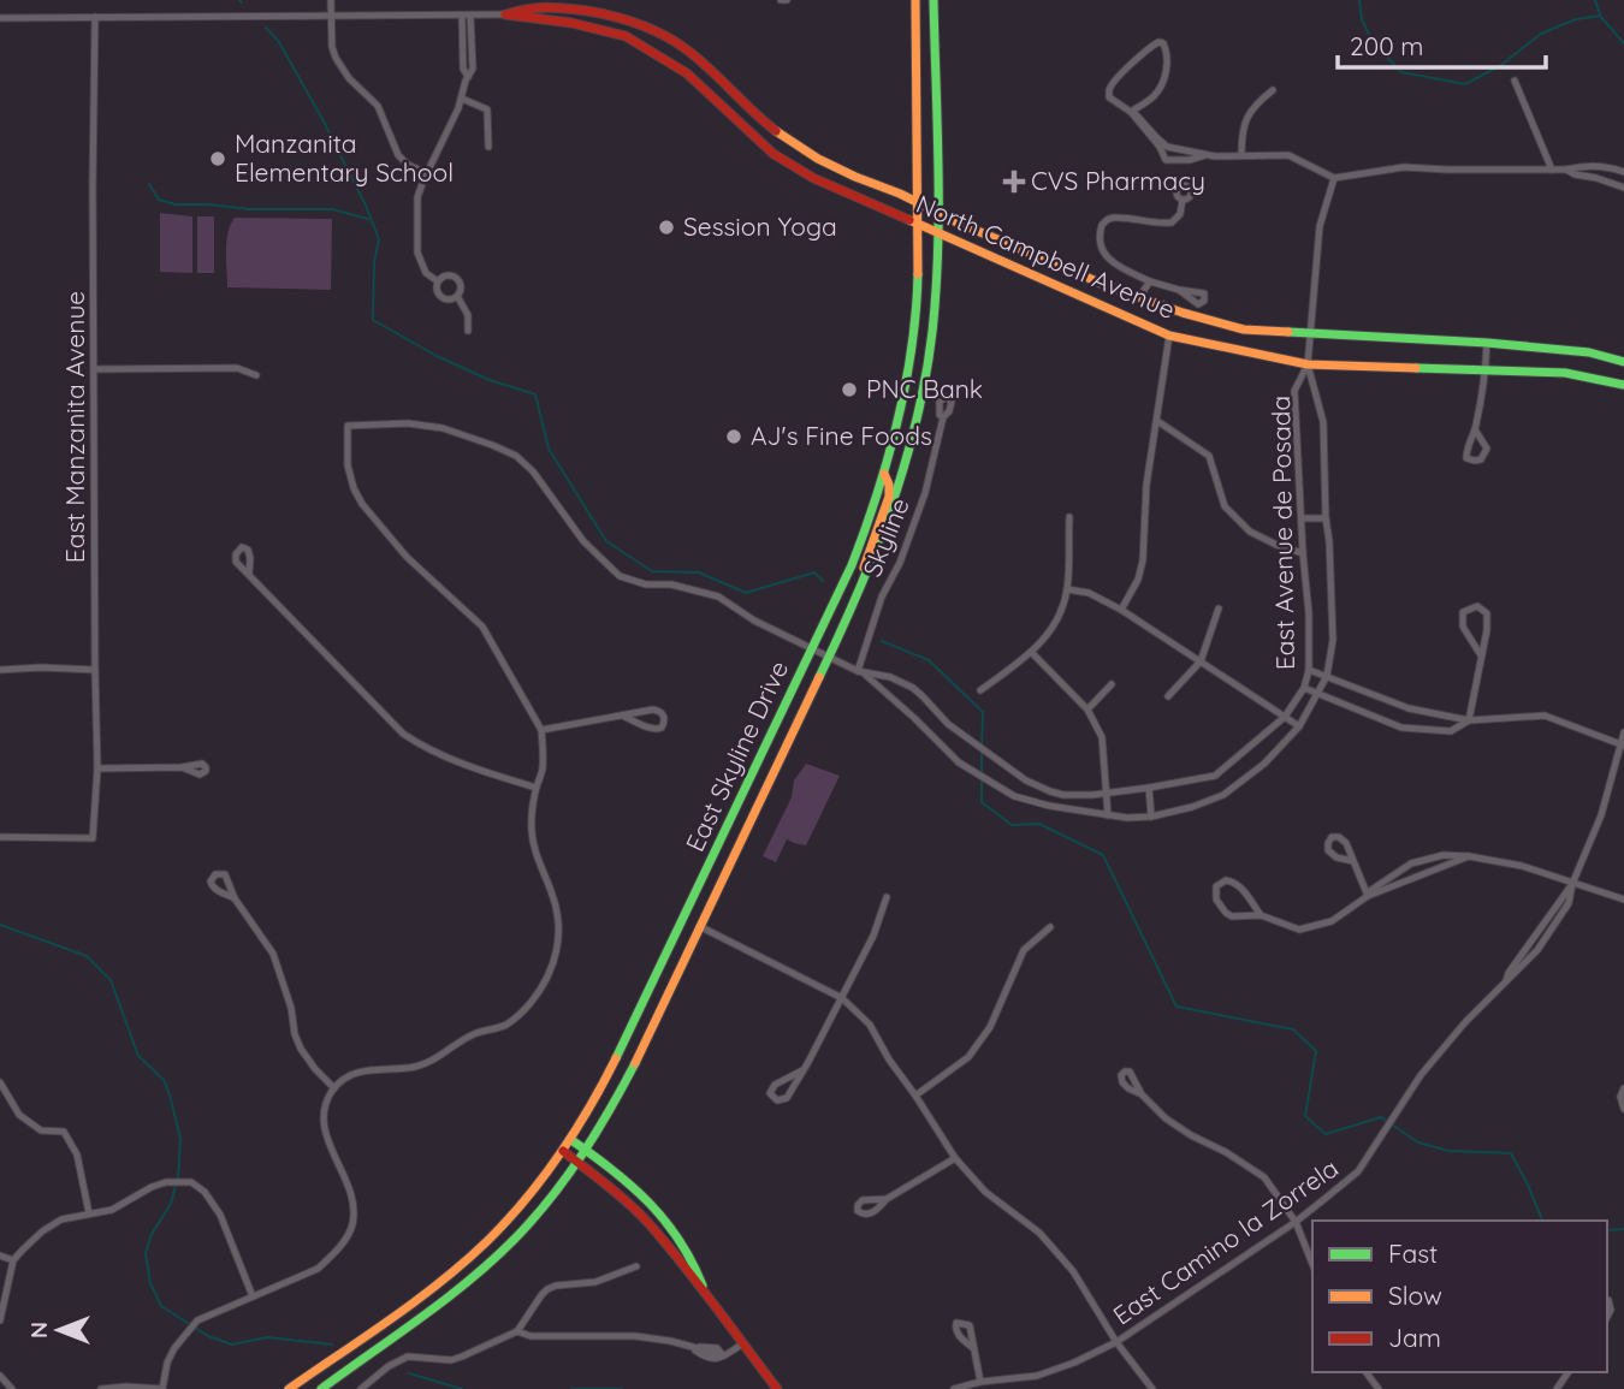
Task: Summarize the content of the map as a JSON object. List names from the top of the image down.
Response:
{
  "streets": {
    "main road": ["North Campbell Avenue", "East Skyline Drive"],
    "street": [
      "East Manzanita Avenue",
      "East Avenue de Posada",
      "Skyline",
      "East Camino la Zorrela"
    ]
  },
  "crossings": [
    ["North Campbell Avenue", "East Manzanita Avenue"],
    ["North Campbell Avenue", "East Avenue de Posada"],
    ["North Campbell Avenue", "East Skyline Drive"],
    ["East Avenue de Posada", "Skyline"],
    ["East Avenue de Posada", "East Skyline Drive"]
  ],
  "places": {
    "other": [
      "Manzanita Elementary School",
      "Session Yoga",
      "PNC Bank",
      "AJ's Fine Foods"
    ],
    "health": ["CVS Pharmacy"]
  },
  "legend": ["Fast", "Slow", "Jam"],
  "scale_bar": "200 m",
  "north": "left"
}
